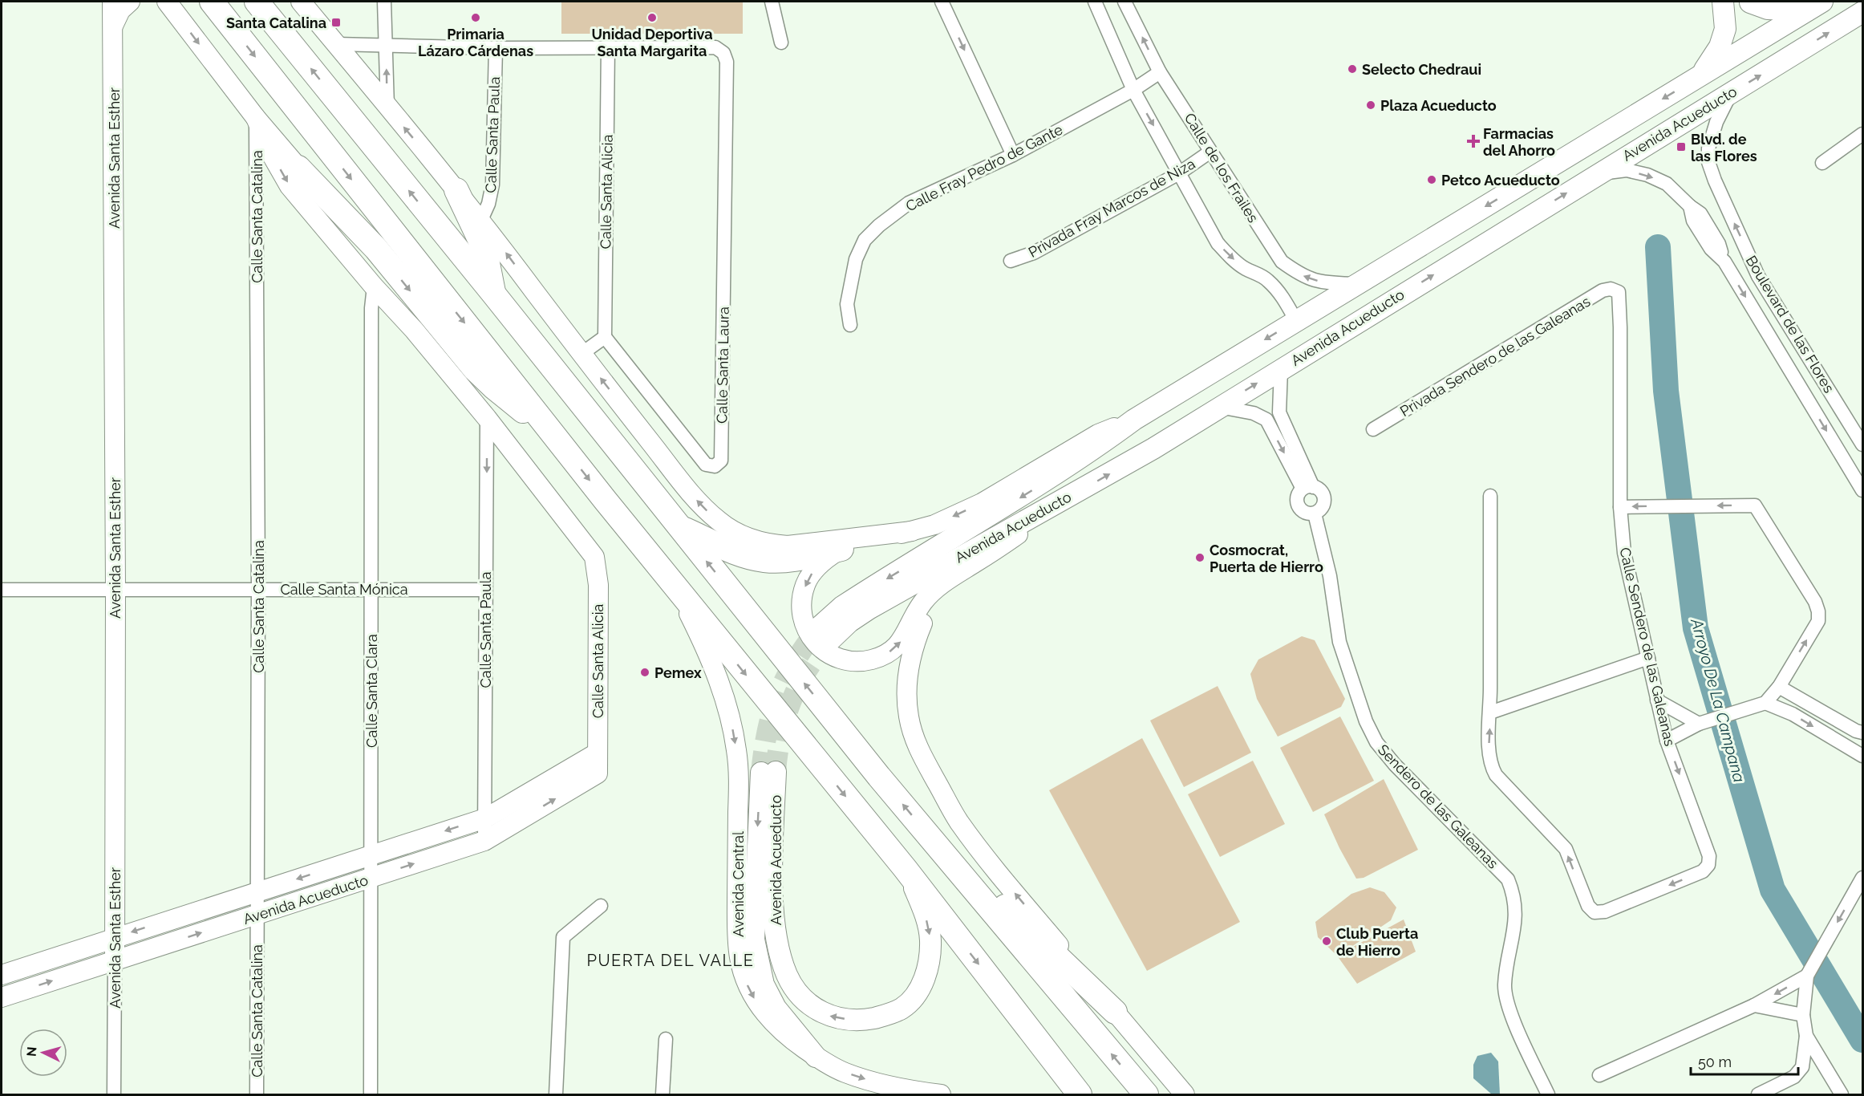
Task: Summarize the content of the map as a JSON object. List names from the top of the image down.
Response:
{
  "streets": {
    "main road": [
      "Avenida Acueducto",
      "Avenida Santa Esther",
      "Calle Santa Alicia",
      "Avenida Central"
    ],
    "street": [
      "Calle Santa Paula",
      "Calle Fray Pedro de Gante",
      "Calle de los Frailes",
      "Privada Fray Marcos de Niza",
      "Calle Santa Catalina",
      "Boulevard de las Flores",
      "Privada Sendero de las Galeanas",
      "Calle Santa Laura",
      "Calle Santa Mónica",
      "Calle Sendero de las Galeanas",
      "Calle Santa Clara",
      "Sendero de las Galeanas"
    ]
  },
  "crossings": [
    ["Avenida Acueducto", "Calle Santa Paula"],
    ["Avenida Acueducto", "Avenida Santa Esther"],
    ["Avenida Acueducto", "Calle de los Frailes"],
    ["Avenida Acueducto", "Calle Santa Alicia"],
    ["Avenida Acueducto", "Calle Santa Catalina"],
    ["Avenida Acueducto", "Boulevard de las Flores"],
    ["Avenida Acueducto", "Calle Santa Clara"],
    ["Avenida Acueducto", "Avenida Central"],
    ["Calle Santa Paula", "Calle Santa Alicia"],
    ["Calle Santa Paula", "Calle Santa Mónica"],
    ["Avenida Santa Esther", "Calle Santa Mónica"],
    ["Calle Fray Pedro de Gante", "Calle de los Frailes"],
    ["Calle de los Frailes", "Privada Fray Marcos de Niza"],
    ["Calle Santa Alicia", "Calle Santa Catalina"],
    ["Calle Santa Alicia", "Calle Santa Laura"],
    ["Calle Santa Alicia", "Calle Santa Clara"],
    ["Calle Santa Catalina", "Calle Santa Mónica"],
    ["Privada Sendero de las Galeanas", "Calle Sendero de las Galeanas"],
    ["Calle Santa Mónica", "Calle Santa Clara"]
  ],
  "one_way": ["Avenida Central"],
  "districts": ["PUERTA DEL VALLE"],
  "water": ["Arroyo De La Campana"],
  "places": {
    "other": [
      "Primaria Lázaro Cárdenas",
      "Unidad Deportiva Santa Margarita",
      "Selecto Chedraui",
      "Plaza Acueducto",
      "Petco Acueducto",
      "Cosmocrat, Puerta de Hierro",
      "Pemex",
      "Club Puerta de Hierro"
    ],
    "transit": ["Santa Catalina", "Blvd. de las Flores"],
    "health": ["Farmacias del Ahorro"]
  },
  "scale_bar": "50 m",
  "north": "left"
}
